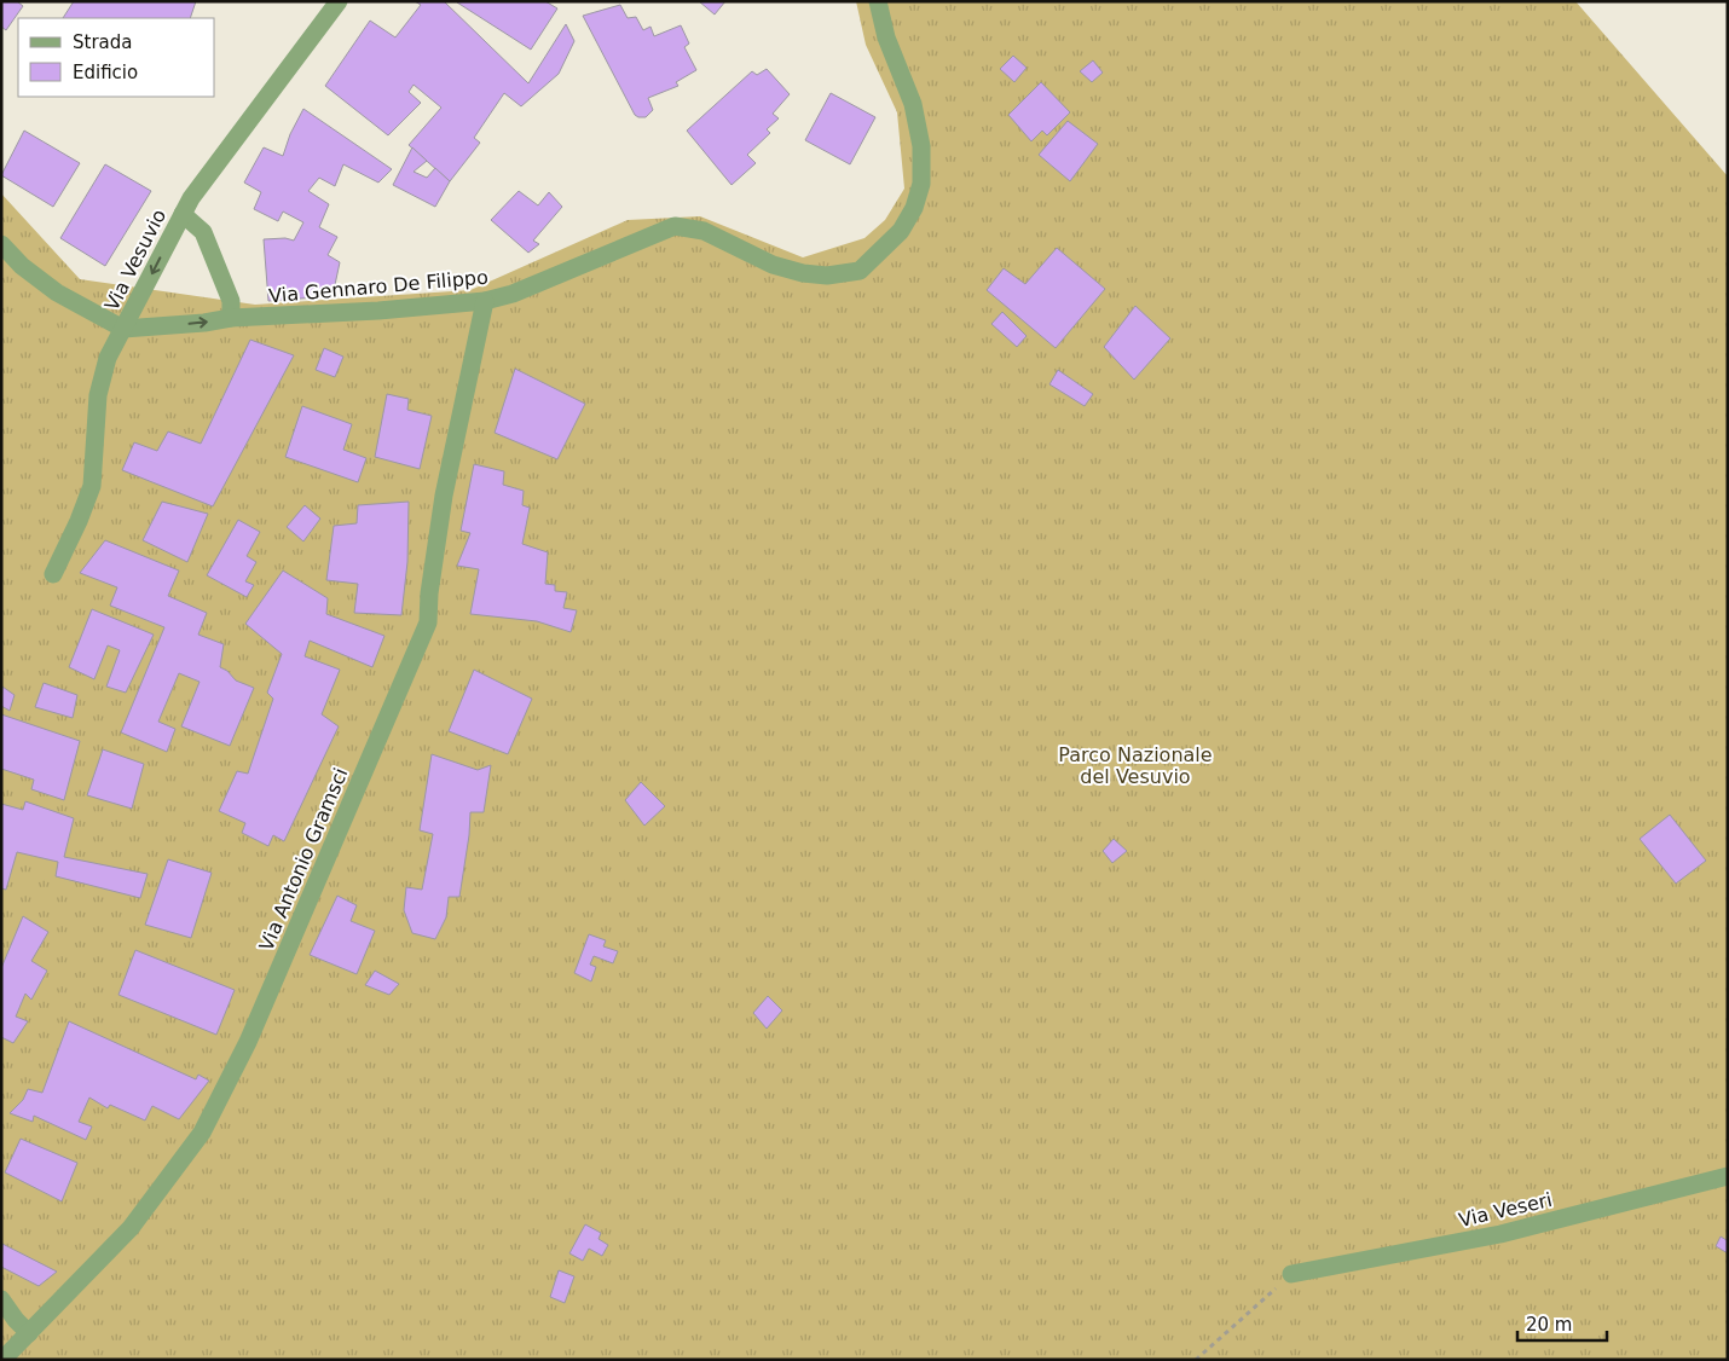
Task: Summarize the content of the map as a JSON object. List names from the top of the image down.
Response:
{
  "streets": {
    "street": [
      "Via Vesuvio",
      "Via Gennaro De Filippo",
      "Via Antonio Gramsci",
      "Via Veseri"
    ]
  },
  "crossings": [
    ["Via Vesuvio", "Via Gennaro De Filippo"],
    ["Via Gennaro De Filippo", "Via Antonio Gramsci"]
  ],
  "parks": ["Parco Nazionale del Vesuvio"],
  "legend": ["Strada", "Edificio"],
  "scale_bar": "20 m"
}
